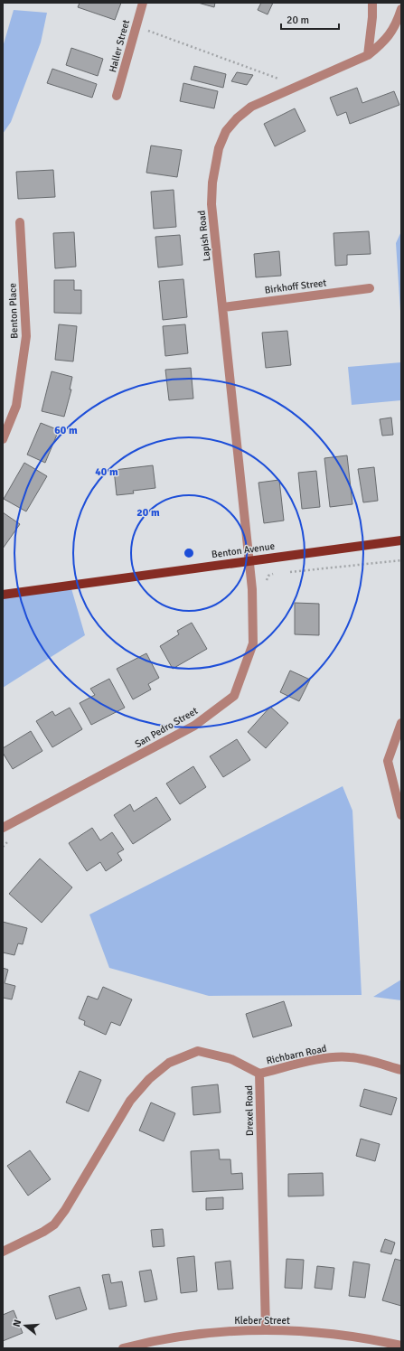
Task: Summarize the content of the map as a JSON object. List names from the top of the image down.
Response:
{
  "streets": {
    "main road": ["Benton Avenue"],
    "street": [
      "Haller Street",
      "Lapish Road",
      "Birkhoff Street",
      "Benton Place",
      "San Pedro Street",
      "Richbarn Road",
      "Drexel Road",
      "Kleber Street"
    ]
  },
  "crossings": [
    ["Lapish Road", "Birkhoff Street"],
    ["Lapish Road", "Benton Avenue"],
    ["Lapish Road", "San Pedro Street"],
    ["Benton Avenue", "San Pedro Street"],
    ["Richbarn Road", "Drexel Road"],
    ["Drexel Road", "Kleber Street"]
  ],
  "scale_bar": "20 m",
  "north": "left",
  "rings": ["60 m", "40 m", "20 m"]
}
